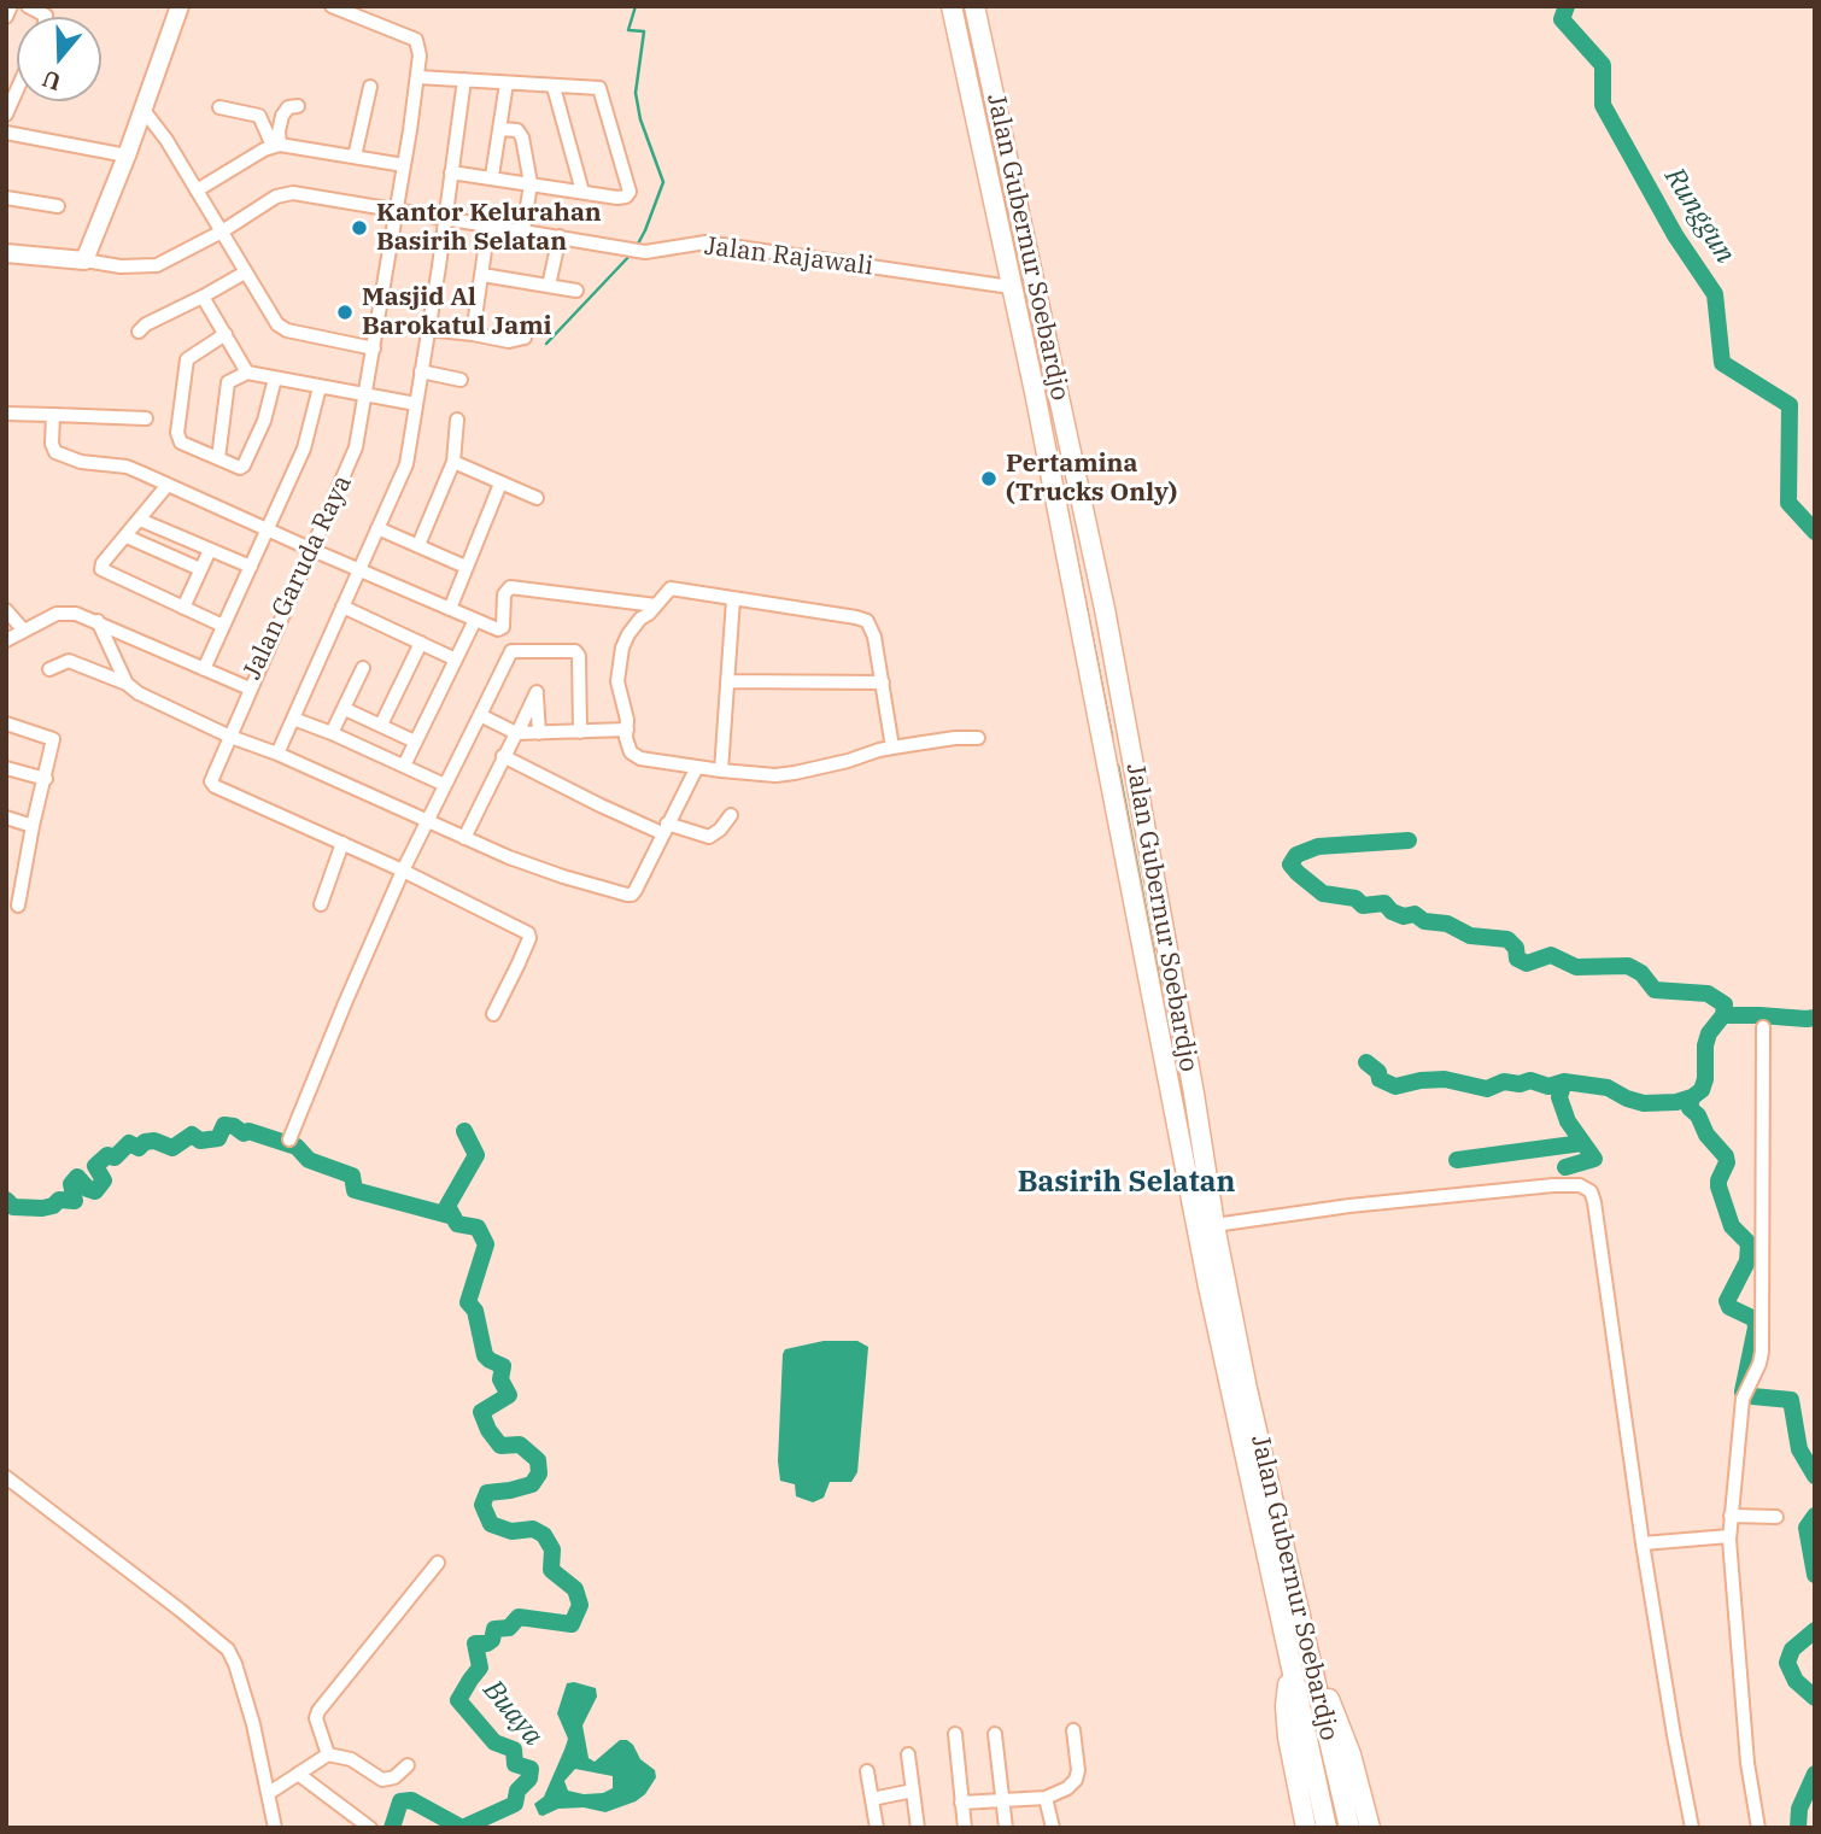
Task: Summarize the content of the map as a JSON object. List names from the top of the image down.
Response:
{
  "streets": {
    "highway": ["Jalan Gubernur Soebardjo"],
    "street": ["Jalan Rajawali", "Jalan Garuda Raya"]
  },
  "crossings": [
    ["Jalan Gubernur Soebardjo", "Jalan Rajawali"],
    ["Jalan Rajawali", "Jalan Garuda Raya"]
  ],
  "districts": ["Basirih Selatan"],
  "water": ["Runggun", "Buaya"],
  "places": ["Kantor Kelurahan Basirih Selatan", "Masjid Al Barokatul Jami", "Pertamina (Trucks Only)"],
  "north": "bottom"
}
